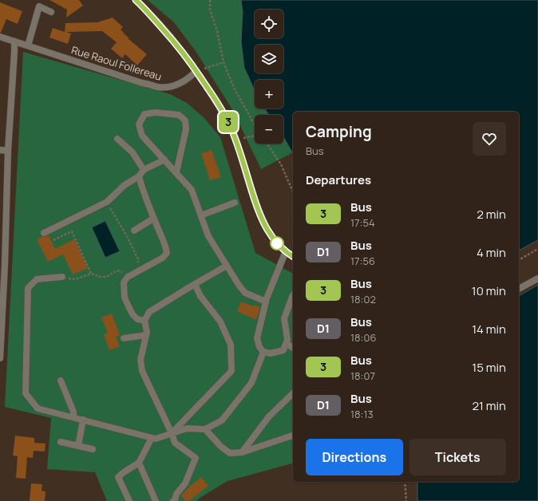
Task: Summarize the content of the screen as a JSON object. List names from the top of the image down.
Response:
{
  "streets": {
    "street": ["Rue Raoul Follereau"]
  },
  "lines": ["bus line 3"],
  "page": {
    "on_map": "3",
    "map_buttons": ["+", "−"],
    "heading": [
      ["Camping", "Bus"],
      "Departures"
    ],
    "list": [
      {
        "mark": "3",
        "name": "Bus",
        "note": "17:54",
        "value": "2 min"
      },
      {
        "mark": "D1",
        "name": "Bus",
        "note": "17:56",
        "value": "4 min"
      },
      {
        "mark": "3",
        "name": "Bus",
        "note": "18:02",
        "value": "10 min"
      },
      {
        "mark": "D1",
        "name": "Bus",
        "note": "18:06",
        "value": "14 min"
      },
      {
        "mark": "3",
        "name": "Bus",
        "note": "18:07",
        "value": "15 min"
      },
      {
        "mark": "D1",
        "name": "Bus",
        "note": "18:13",
        "value": "21 min"
      }
    ],
    "buttons": ["Directions", "Tickets"]
  }
}
